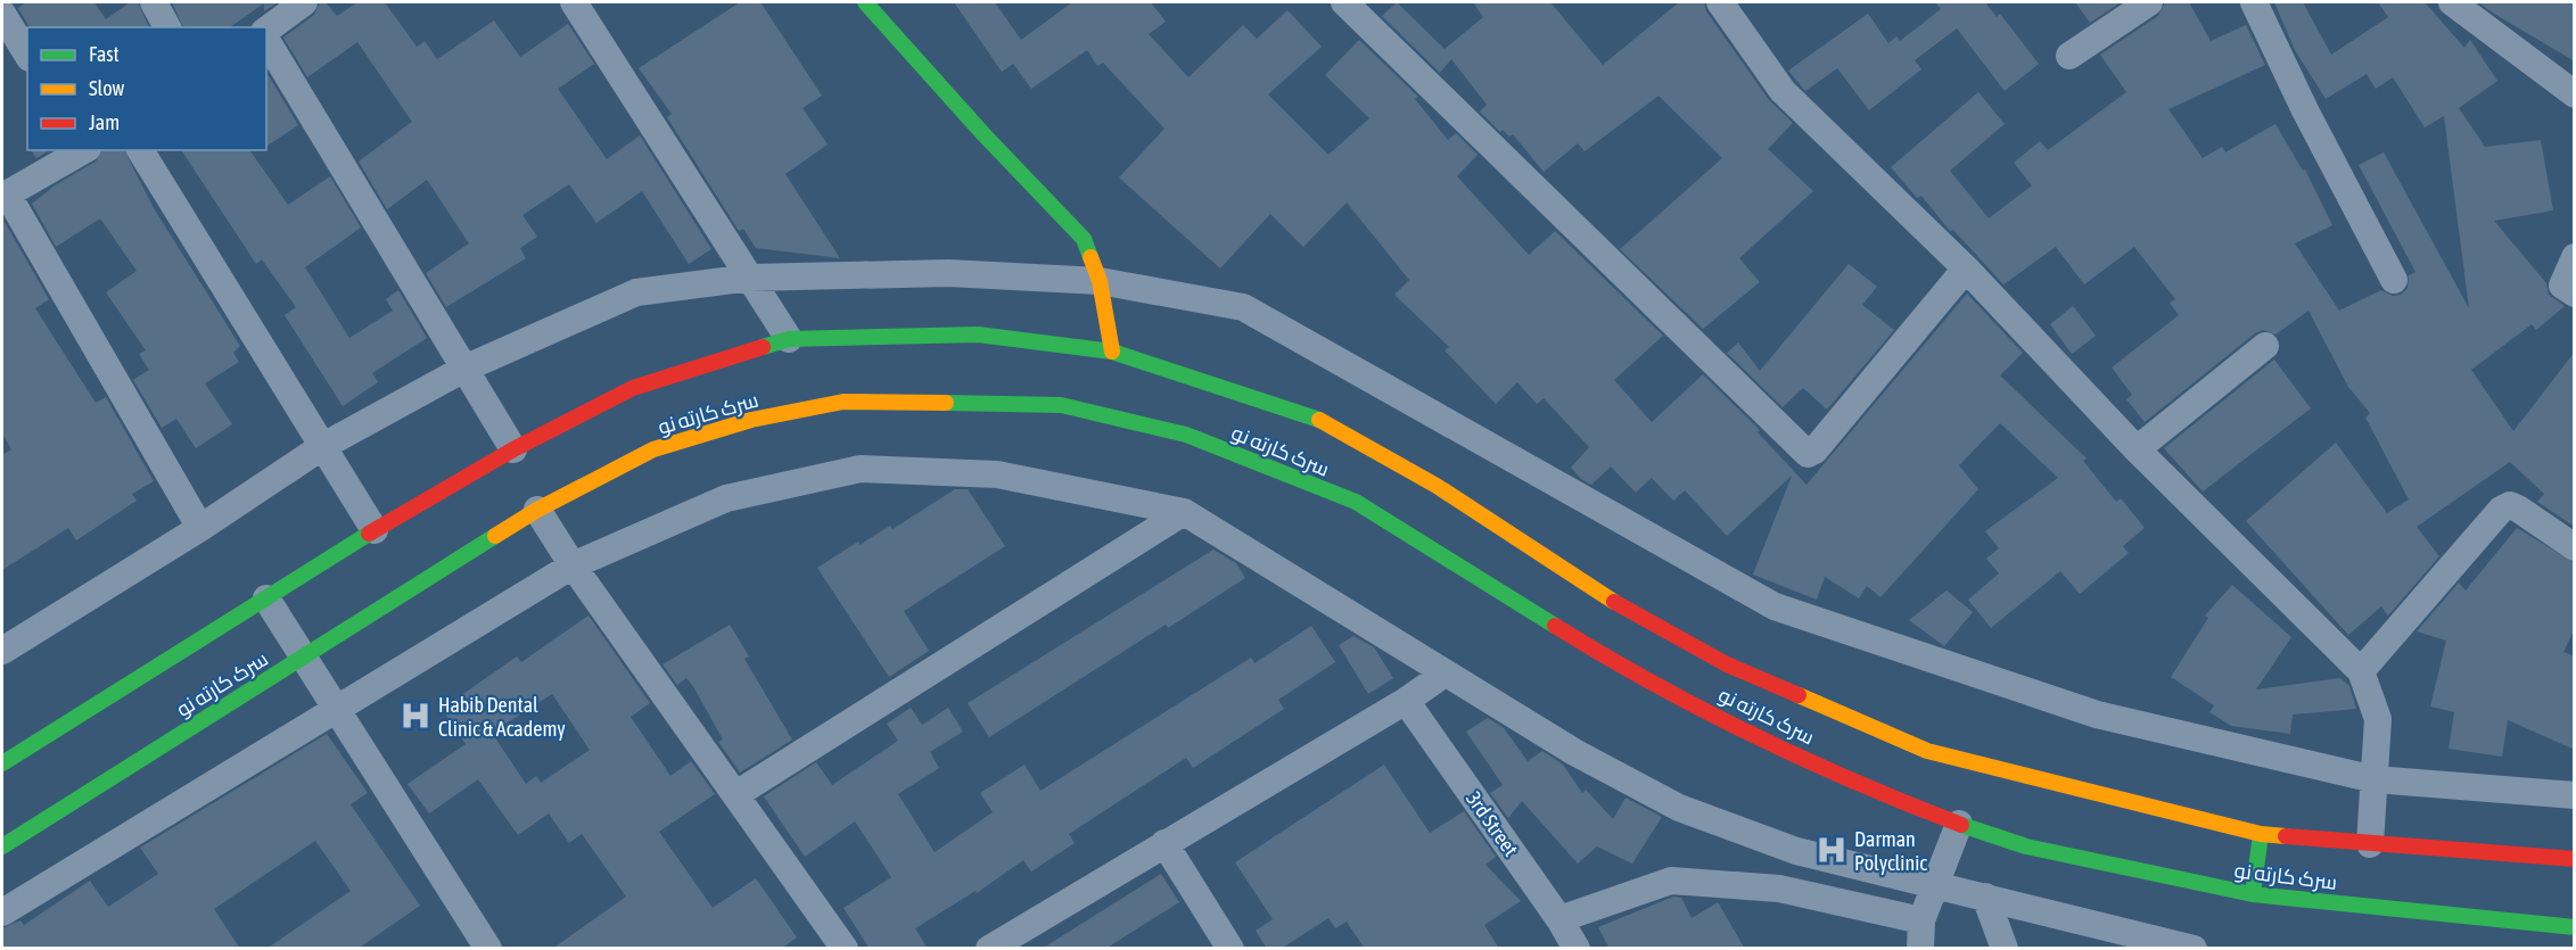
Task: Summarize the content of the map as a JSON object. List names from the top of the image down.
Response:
{
  "streets": {
    "main road": ["سرک کارته نو"],
    "street": ["3rd Street"]
  },
  "places": {
    "hospital": ["Habib Dental Clinic & Academy", "Darman Polyclinic"]
  },
  "legend": ["Fast", "Slow", "Jam"]
}
